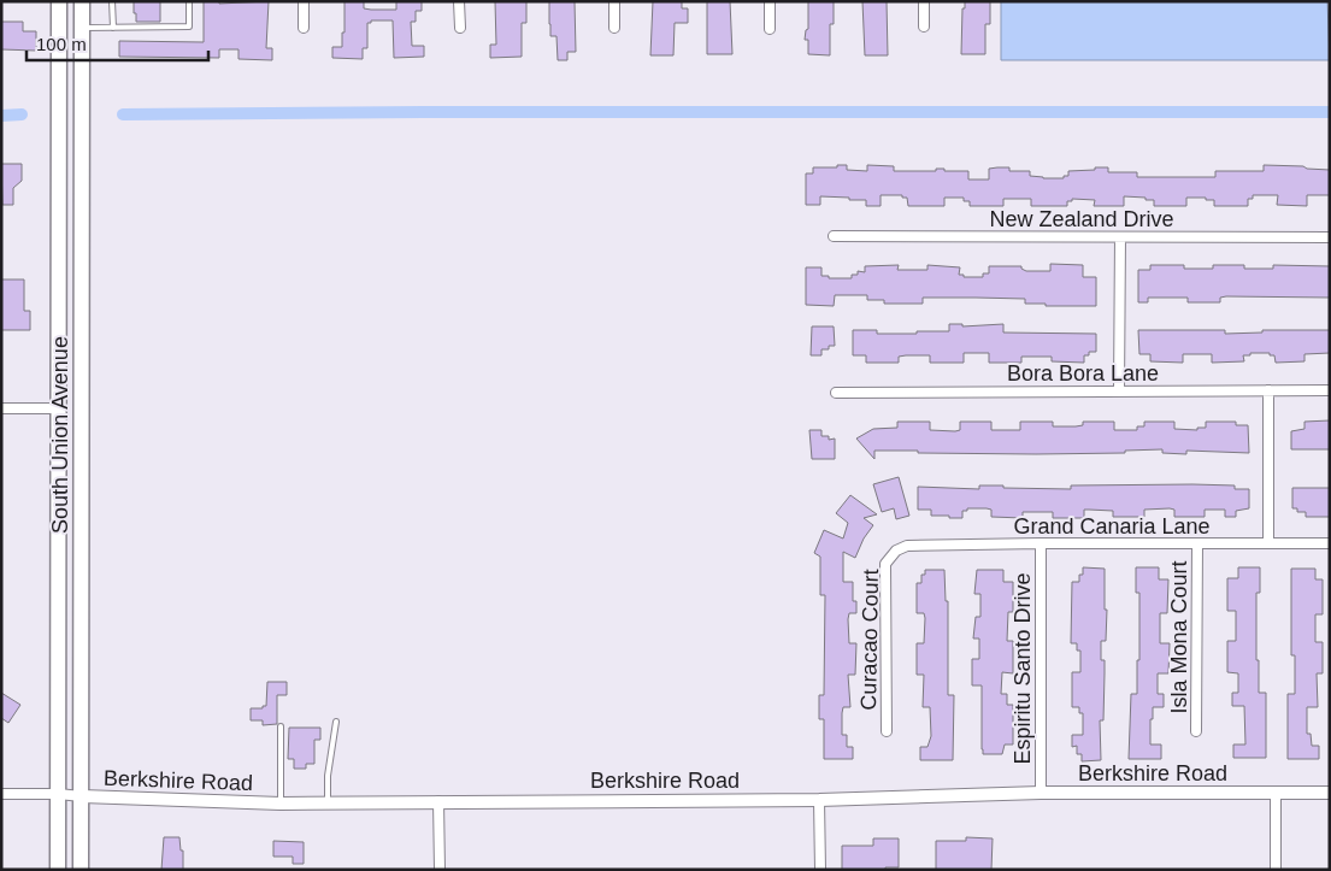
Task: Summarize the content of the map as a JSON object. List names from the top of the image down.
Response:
{
  "streets": {
    "main road": ["South Union Avenue"],
    "street": [
      "New Zealand Drive",
      "Bora Bora Lane",
      "Grand Canaria Lane",
      "Isla Mona Court",
      "Curacao Court",
      "Espiritu Santo Drive",
      "Berkshire Road"
    ]
  },
  "crossings": [
    ["South Union Avenue", "Berkshire Road"],
    ["Grand Canaria Lane", "Isla Mona Court"],
    ["Grand Canaria Lane", "Curacao Court"],
    ["Grand Canaria Lane", "Espiritu Santo Drive"],
    ["Espiritu Santo Drive", "Berkshire Road"]
  ],
  "scale_bar": "100 m"
}
